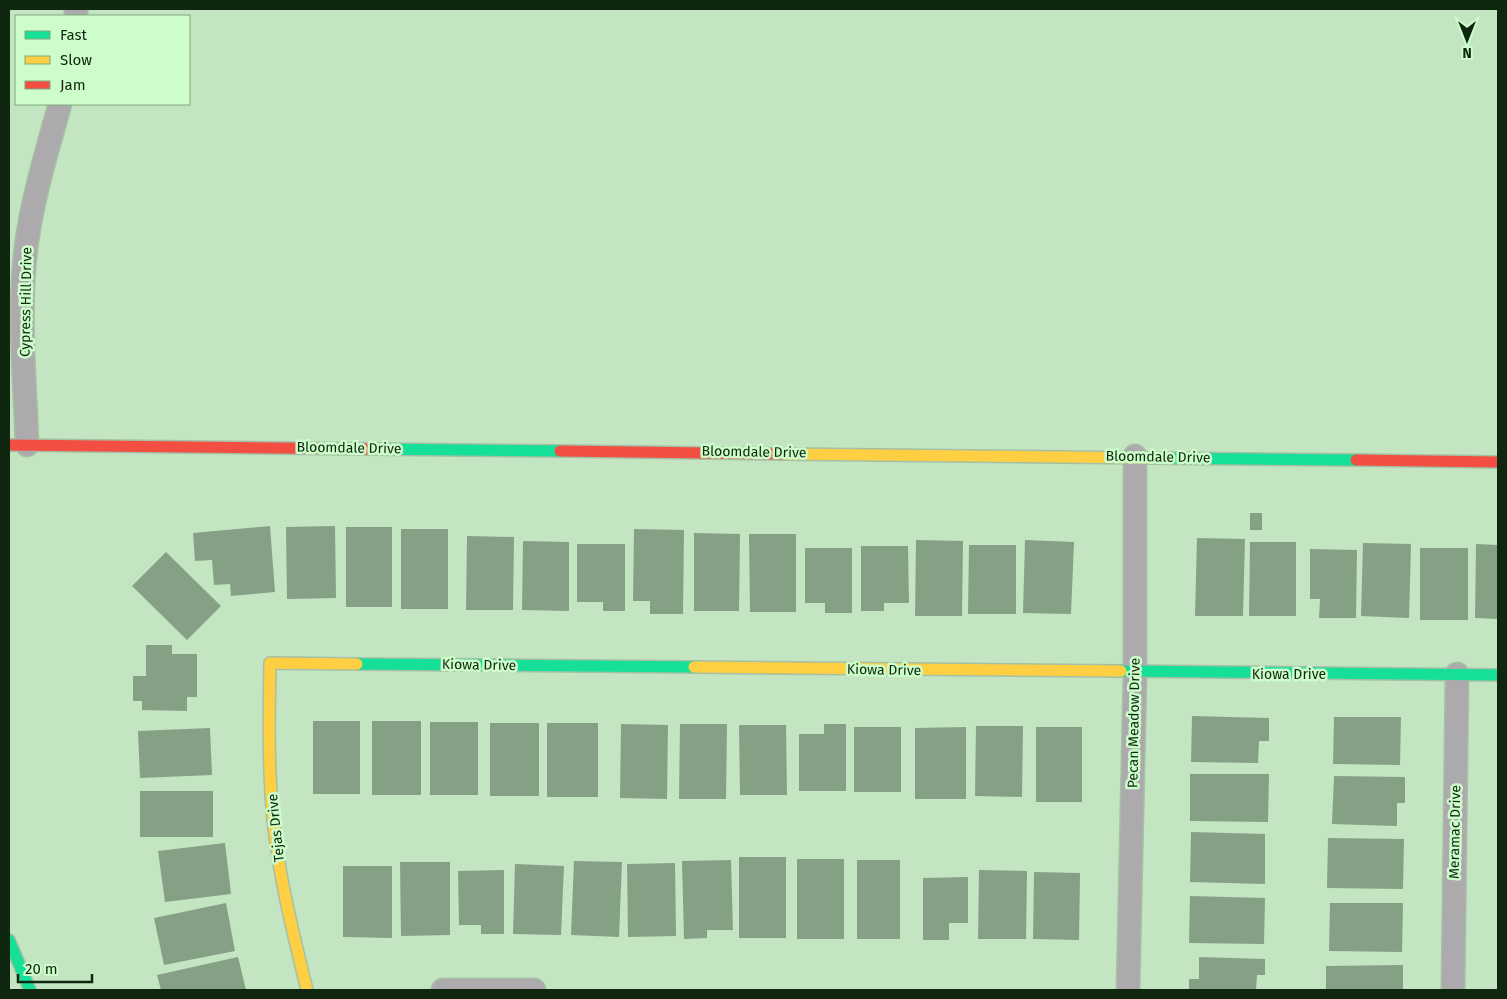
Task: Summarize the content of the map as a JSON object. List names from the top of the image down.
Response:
{
  "streets": {
    "street": [
      "Cypress Hill Drive",
      "Bloomdale Drive",
      "Kiowa Drive",
      "Pecan Meadow Drive",
      "Tejas Drive",
      "Meramac Drive"
    ]
  },
  "crossings": [
    ["Cypress Hill Drive", "Bloomdale Drive"],
    ["Bloomdale Drive", "Pecan Meadow Drive"],
    ["Kiowa Drive", "Pecan Meadow Drive"],
    ["Kiowa Drive", "Tejas Drive"],
    ["Kiowa Drive", "Meramac Drive"]
  ],
  "legend": ["Fast", "Slow", "Jam"],
  "scale_bar": "20 m",
  "north": "bottom"
}
